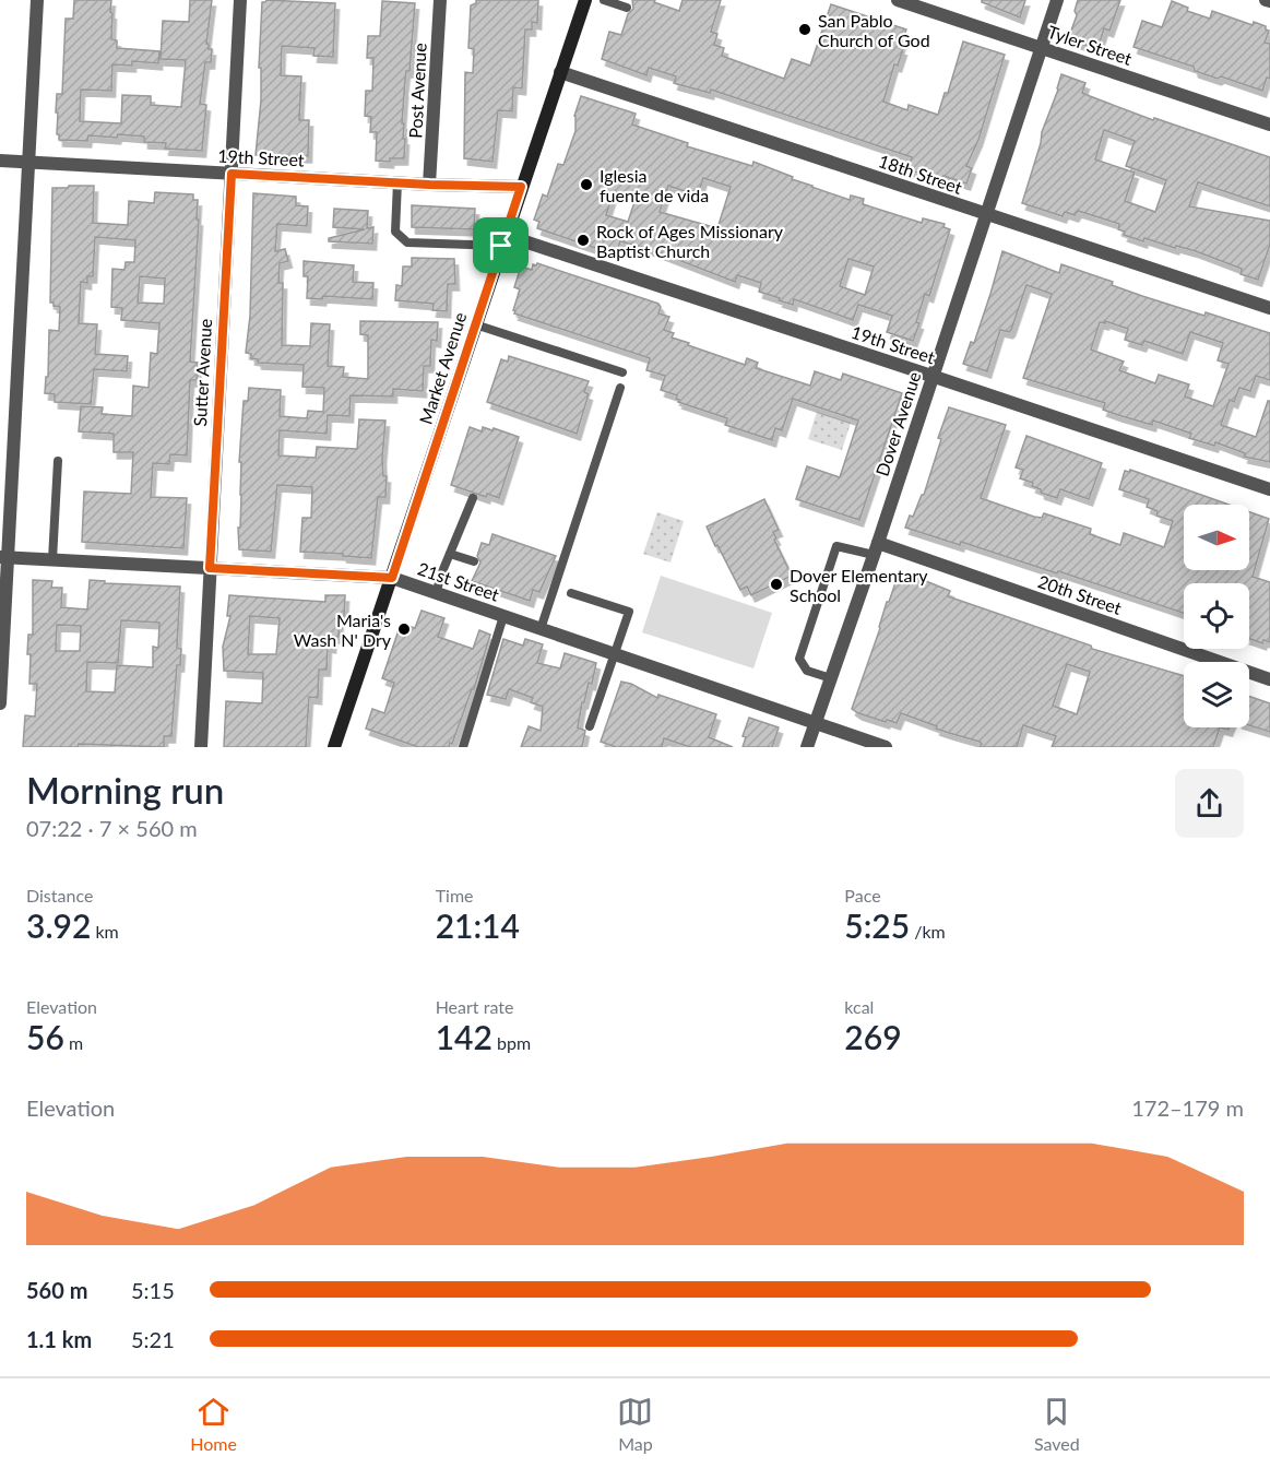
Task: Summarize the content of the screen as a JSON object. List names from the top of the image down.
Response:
{
  "streets": {
    "street": [
      "Tyler Street",
      "Post Avenue",
      "19th Street",
      "18th Street",
      "Market Avenue",
      "Sutter Avenue",
      "Dover Avenue",
      "21st Street",
      "20th Street"
    ]
  },
  "crossings": [
    ["Tyler Street", "Dover Avenue"],
    ["Post Avenue", "19th Street"],
    ["19th Street", "Market Avenue"],
    ["19th Street", "Sutter Avenue"],
    ["19th Street", "Dover Avenue"],
    ["18th Street", "Market Avenue"],
    ["18th Street", "Dover Avenue"],
    ["Market Avenue", "21st Street"],
    ["Sutter Avenue", "21st Street"],
    ["Dover Avenue", "21st Street"],
    ["Dover Avenue", "20th Street"]
  ],
  "places": [
    "San Pablo Church of God",
    "Iglesia fuente de vida",
    "Rock of Ages Missionary Baptist Church",
    "Dover Elementary School",
    "Maria's Wash N' Dry"
  ],
  "north": "right",
  "page": {
    "heading": ["Morning run", "07:22 · 7 × 560 m"],
    "stats": [
      ["Distance", "3.92 km"],
      ["Time", "21:14"],
      ["Pace", "5:25 /km"],
      ["Elevation", "56 m"],
      ["Heart rate", "142 bpm"],
      ["kcal", "269"]
    ],
    "chart": ["Elevation", "172–179 m"],
    "list": [
      {
        "name": "560 m",
        "note": "5:15"
      },
      {
        "name": "1.1 km",
        "note": "5:21"
      }
    ],
    "tabs": ["Home", "Map", "Saved"]
  }
}
